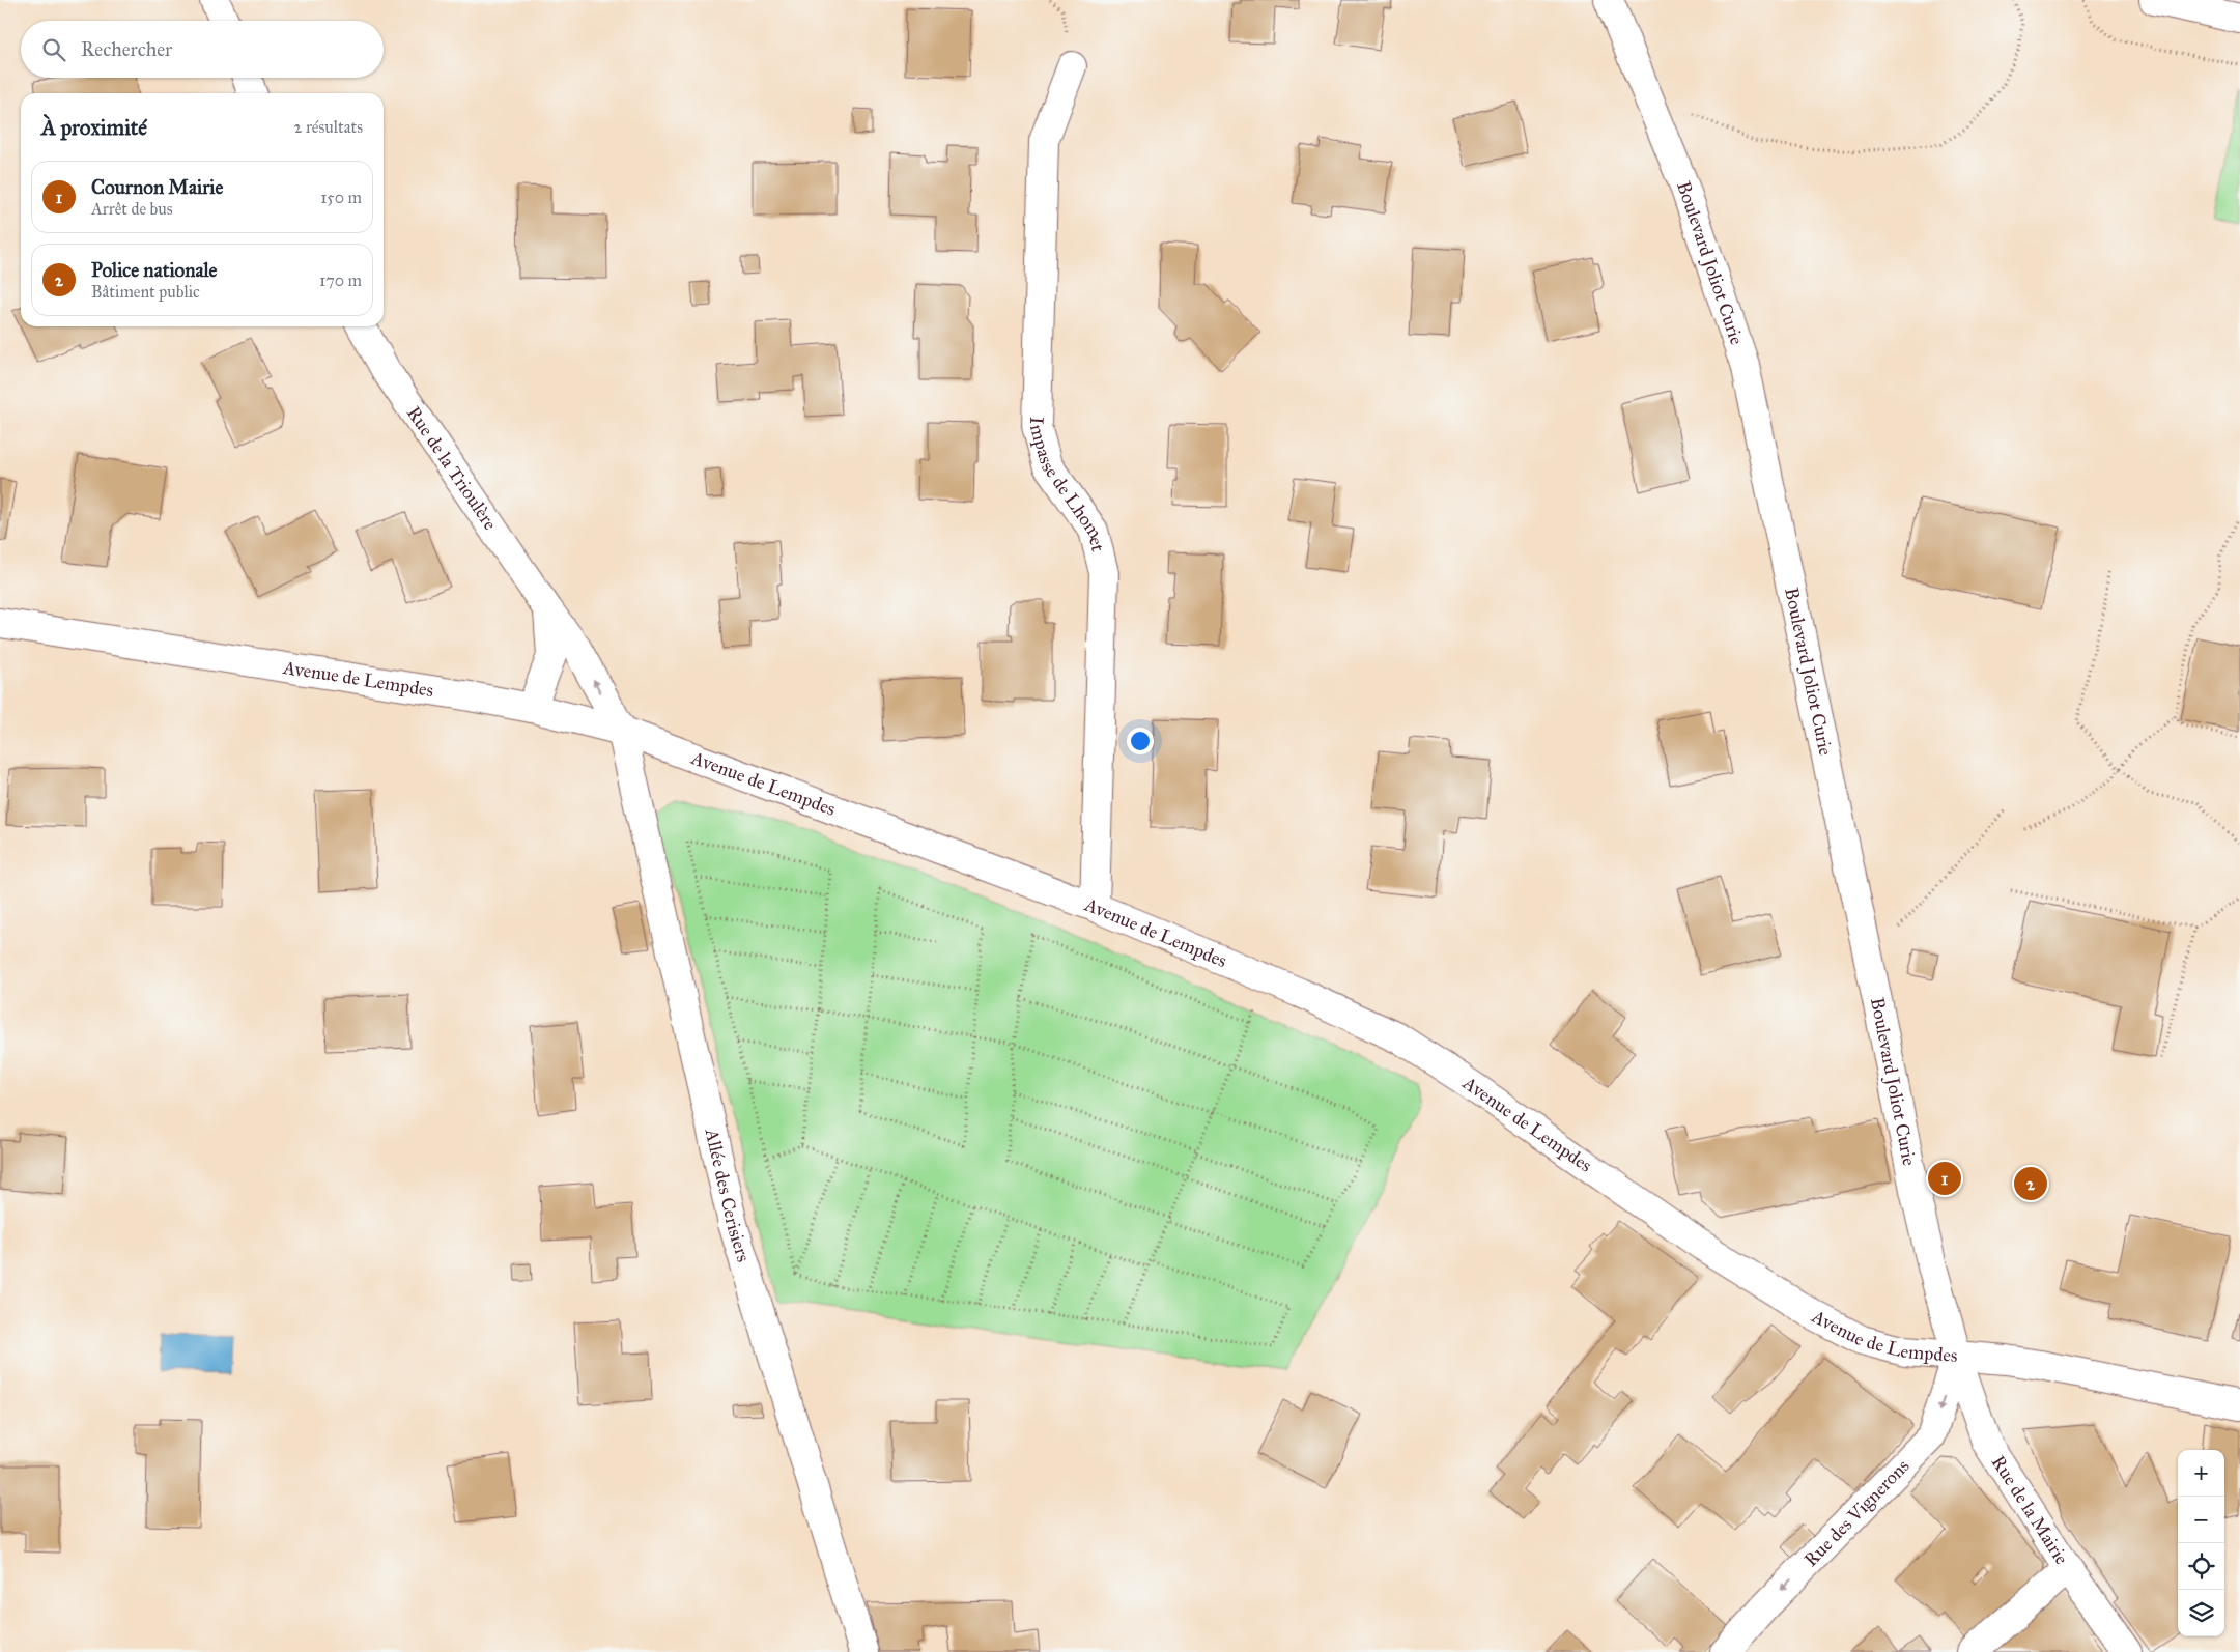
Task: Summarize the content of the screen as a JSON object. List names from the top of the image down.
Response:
{
  "streets": {
    "street": [
      "Boulevard Joliot Curie",
      "Rue de la Trioulère",
      "Impasse de Lhomet",
      "Avenue de Lempdes",
      "Allée des Cerisiers",
      "Rue de la Mairie",
      "Rue des Vignerons"
    ]
  },
  "crossings": [
    ["Boulevard Joliot Curie", "Avenue de Lempdes"],
    ["Boulevard Joliot Curie", "Rue de la Mairie"],
    ["Boulevard Joliot Curie", "Rue des Vignerons"],
    ["Rue de la Trioulère", "Avenue de Lempdes"],
    ["Rue de la Trioulère", "Allée des Cerisiers"],
    ["Impasse de Lhomet", "Avenue de Lempdes"],
    ["Avenue de Lempdes", "Allée des Cerisiers"],
    ["Avenue de Lempdes", "Rue de la Mairie"],
    ["Avenue de Lempdes", "Rue des Vignerons"],
    ["Rue de la Mairie", "Rue des Vignerons"]
  ],
  "page": {
    "search": "Rechercher",
    "heading": ["À proximité", "2 résultats"],
    "list": [
      {
        "mark": "1",
        "name": "Cournon Mairie",
        "note": "Arrêt de bus",
        "value": "150 m"
      },
      {
        "mark": "2",
        "name": "Police nationale",
        "note": "Bâtiment public",
        "value": "170 m"
      }
    ],
    "pins": ["1", "2"],
    "map_buttons": ["+", "−"]
  }
}
